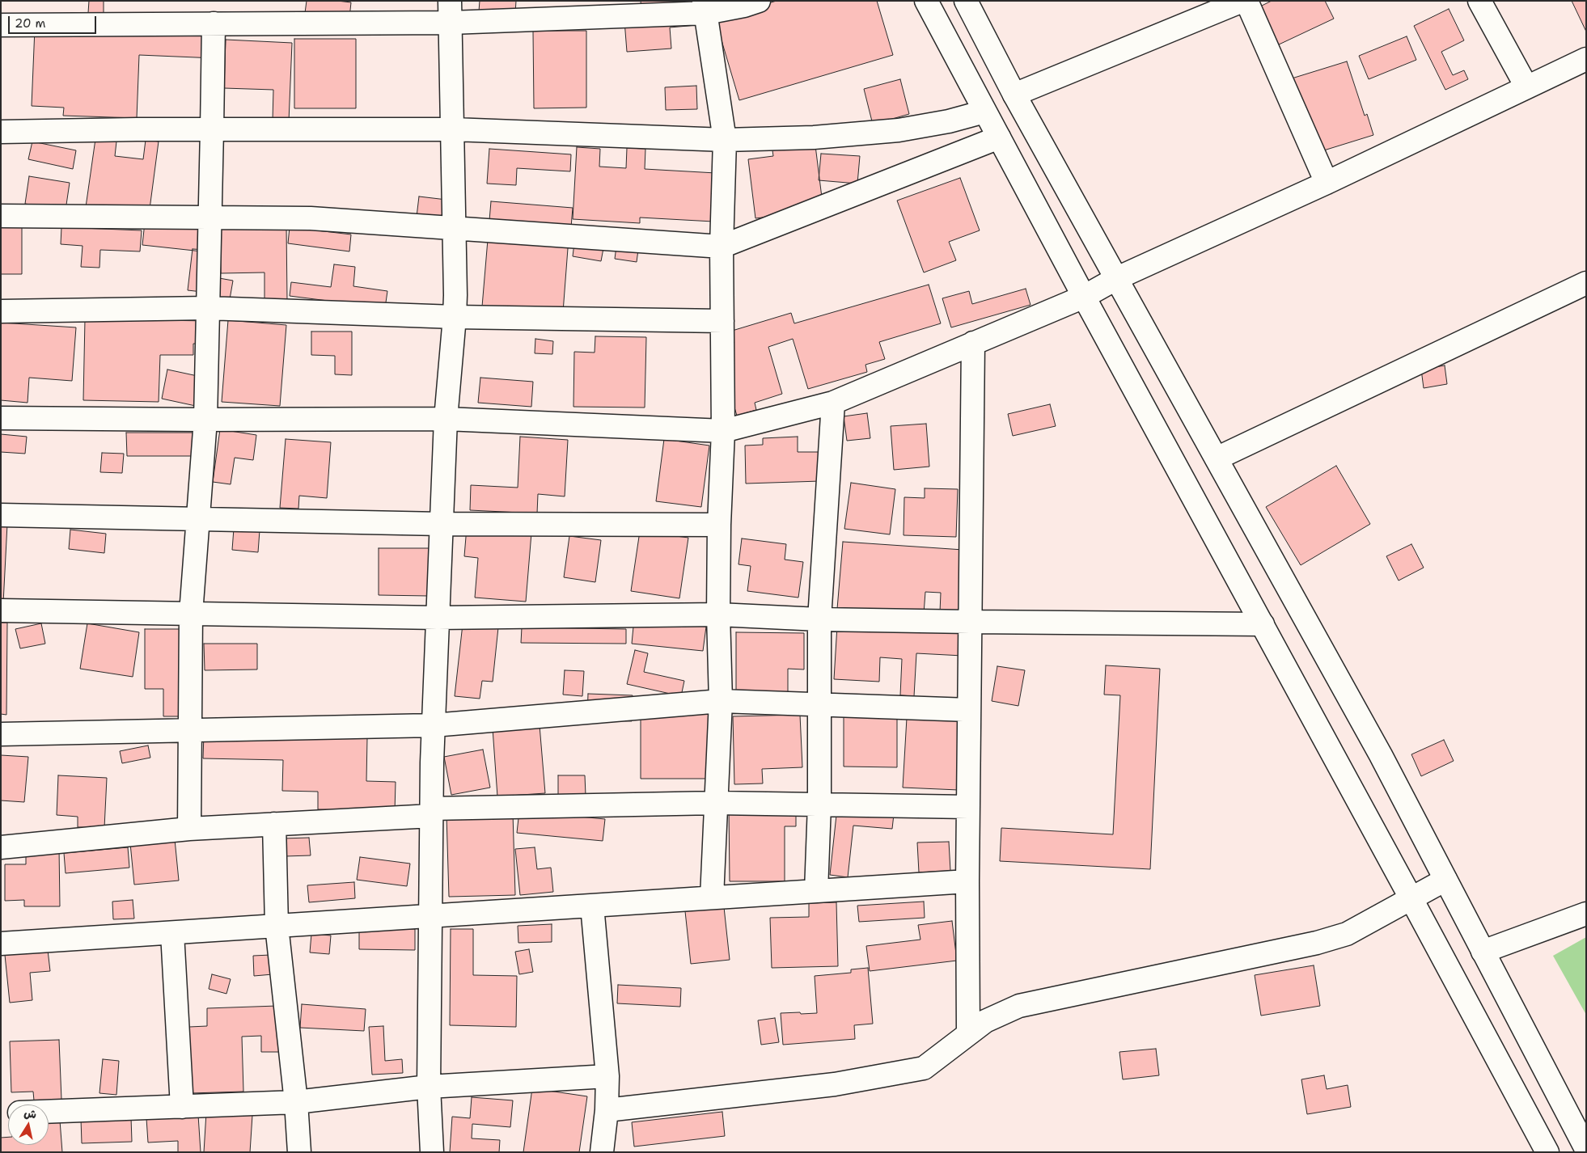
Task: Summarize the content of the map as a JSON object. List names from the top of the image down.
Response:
{
  "scale_bar": "20 m",
  "north": "top"
}
